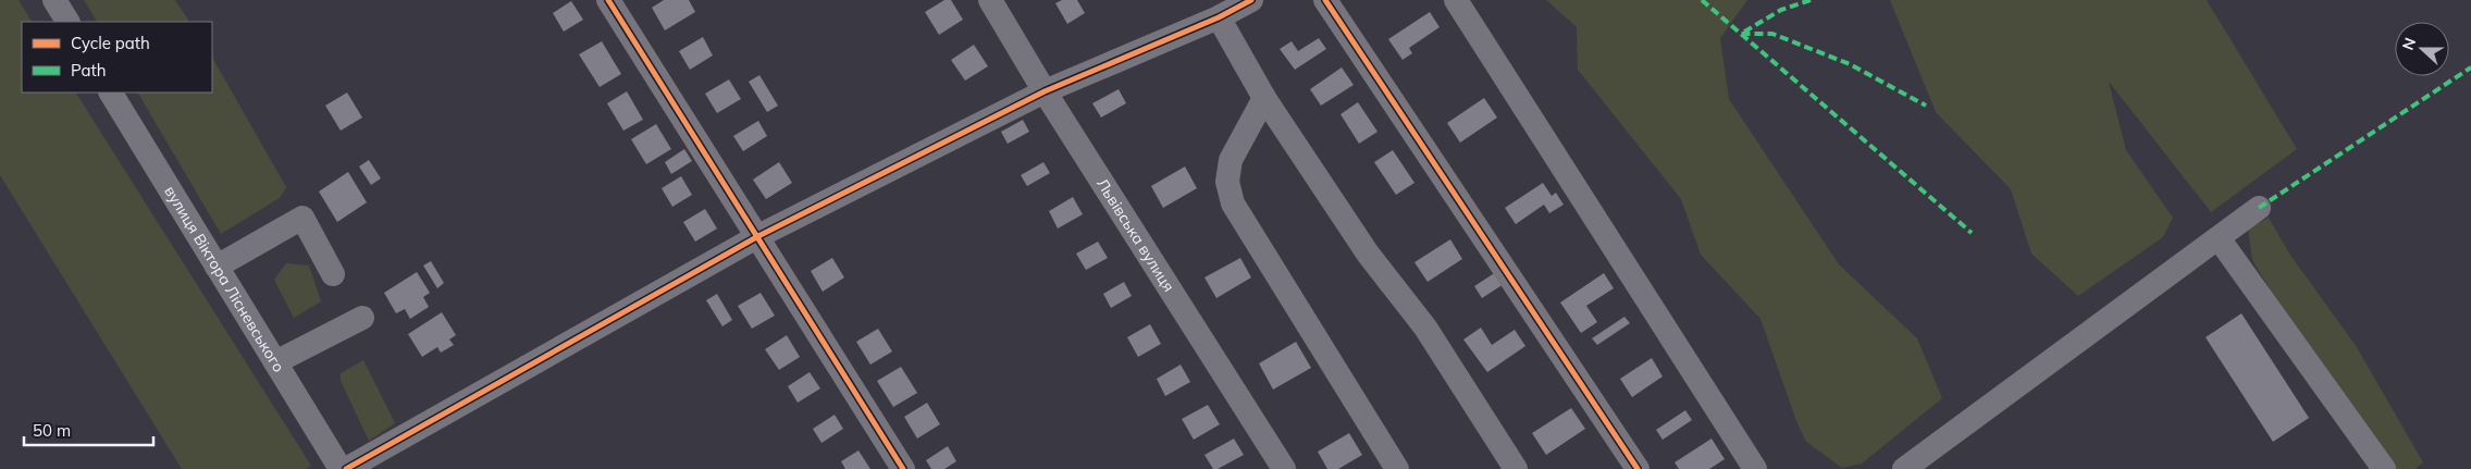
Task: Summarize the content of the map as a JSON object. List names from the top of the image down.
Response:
{
  "streets": {
    "street": ["Львівська вулиця", "вулиця Віктора Лісневського"]
  },
  "legend": ["Cycle path", "Path"],
  "scale_bar": "50 m",
  "north": "left"
}
